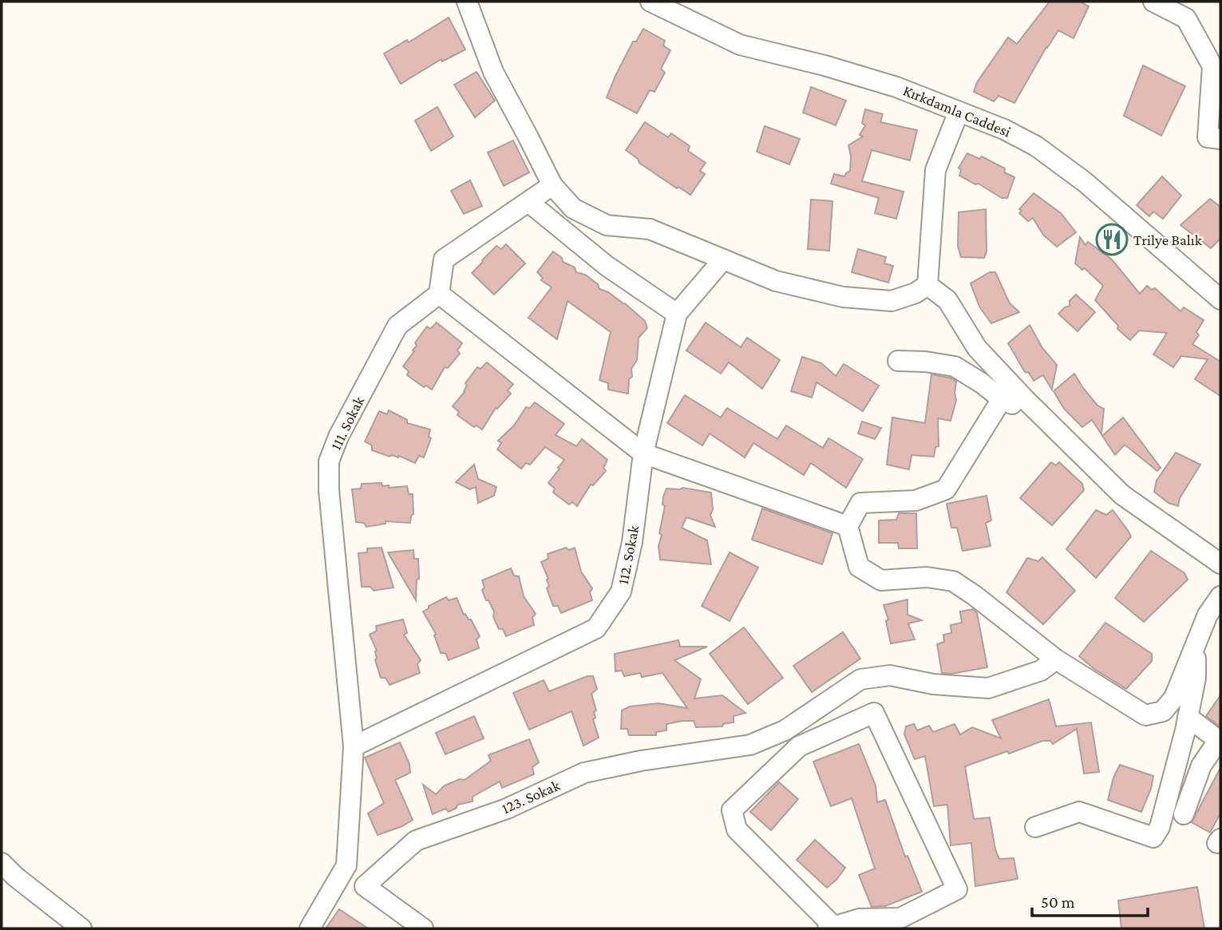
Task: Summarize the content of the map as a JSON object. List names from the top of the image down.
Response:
{
  "streets": {
    "street": [
      "Kırkdamla Caddesi",
      "111. Sokak",
      "112. Sokak",
      "123. Sokak"
    ]
  },
  "crossings": [
    ["111. Sokak", "112. Sokak"]
  ],
  "places": {
    "restaurant": ["Trilye Balık"]
  },
  "scale_bar": "50 m"
}
